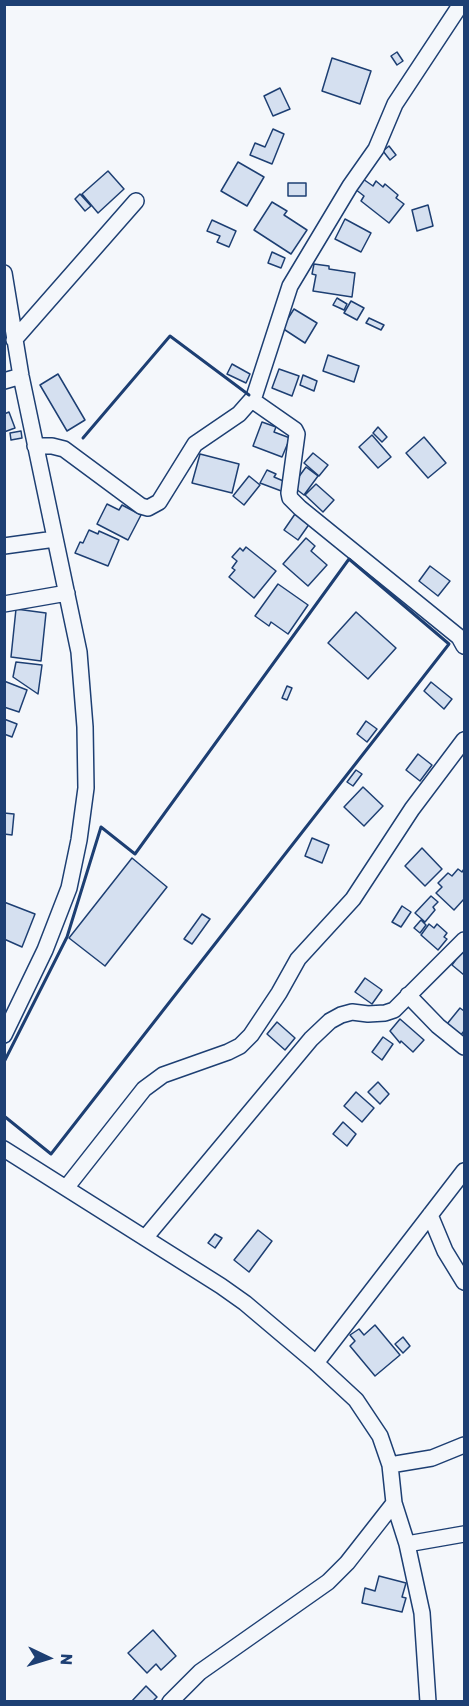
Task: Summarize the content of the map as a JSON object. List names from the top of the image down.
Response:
{
  "north": "right"
}
